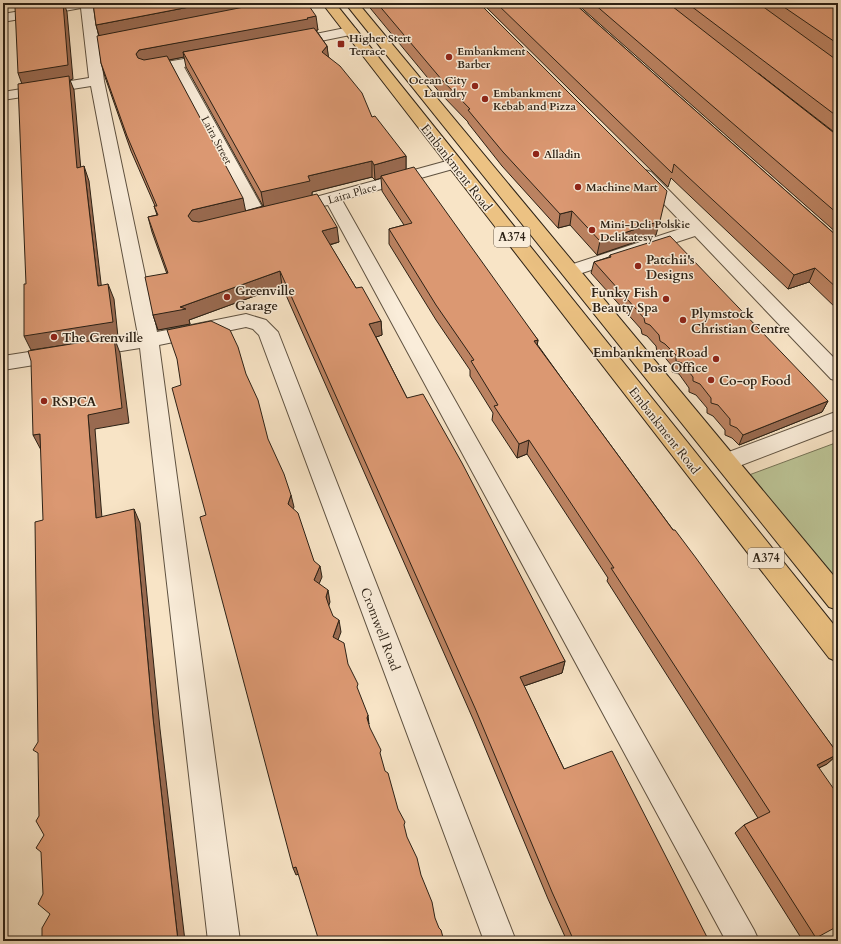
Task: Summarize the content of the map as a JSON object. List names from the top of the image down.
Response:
{
  "streets": {
    "main road": ["Embankment Road", "A374"],
    "street": ["Laira Street", "Laira Place", "Cromwell Road"]
  },
  "crossings": [
    ["Embankment Road", "Laira Place"]
  ],
  "places": {
    "transit": ["Higher Stert Terrace"],
    "other": [
      "Embankment Barber",
      "Ocean City Laundry",
      "Embankment Kebab and Pizza",
      "Alladin",
      "Machine Mart",
      "Mini-Deli Polskie Delikatesy",
      "Patchii's Designs",
      "Greenville Garage",
      "Funky Fish Beauty Spa",
      "Plymstock Christian Centre",
      "The Grenville",
      "Embankment Road Post Office",
      "Co-op Food",
      "RSPCA"
    ]
  }
}
